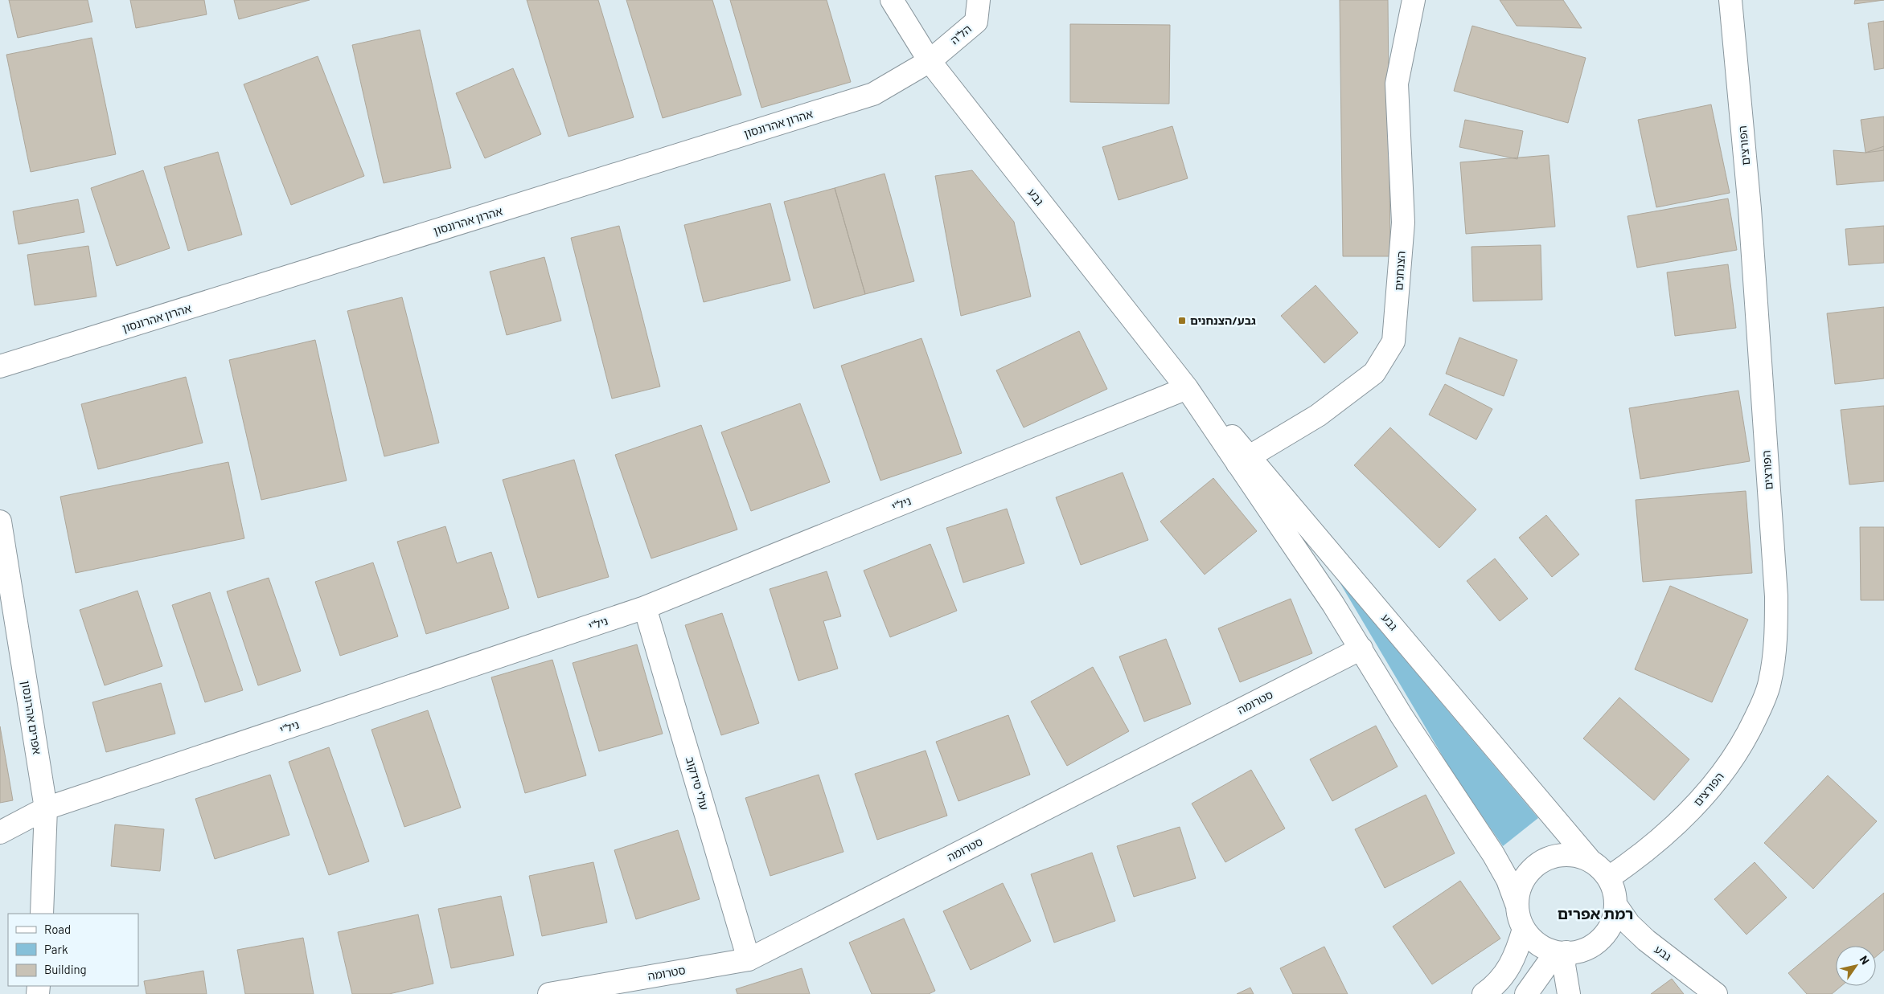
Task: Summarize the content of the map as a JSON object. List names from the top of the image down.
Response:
{
  "streets": {
    "street": [
      "הל\"ה",
      "אהרון אהרונסון",
      "הפורצים",
      "גבע",
      "הצנחנים",
      "ניל\"י",
      "סטרומה",
      "אפרים אהרונסון",
      "עולי סידקוב"
    ]
  },
  "crossings": [
    ["הל\"ה", "אהרון אהרונסון"],
    ["הל\"ה", "גבע"],
    ["אהרון אהרונסון", "גבע"],
    ["הפורצים", "גבע"],
    ["גבע", "הצנחנים"],
    ["גבע", "ניל\"י"],
    ["גבע", "סטרומה"],
    ["ניל\"י", "אפרים אהרונסון"],
    ["ניל\"י", "עולי סידקוב"],
    ["סטרומה", "עולי סידקוב"]
  ],
  "districts": ["רמת אפרים"],
  "places": {
    "transit": ["גבע/הצנחנים"]
  },
  "legend": ["Road", "Park", "Building"],
  "north": "top right"
}
